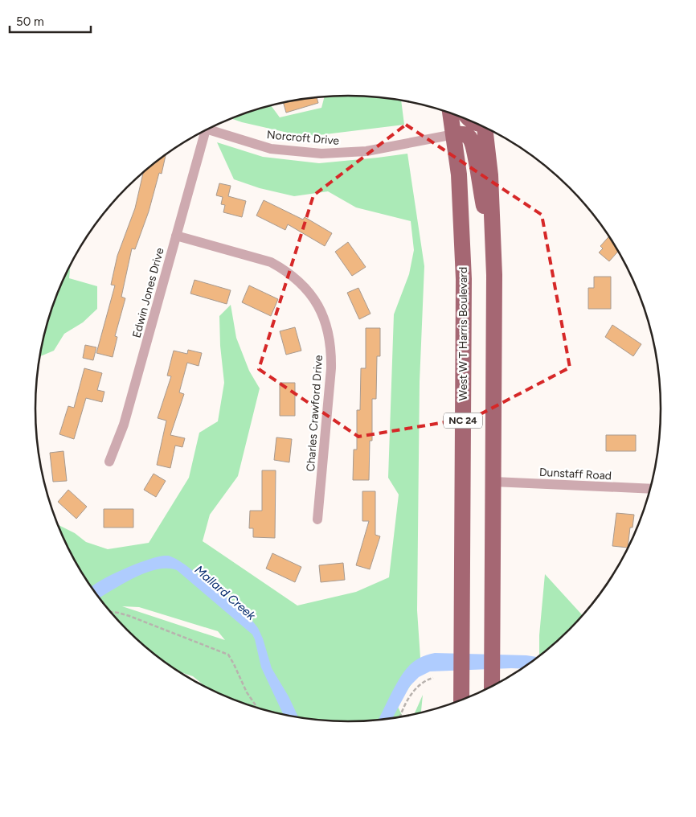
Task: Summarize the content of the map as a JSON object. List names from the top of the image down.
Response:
{
  "streets": {
    "main road": ["West W T Harris Boulevard", "NC 24"],
    "street": [
      "Norcroft Drive",
      "Edwin Jones Drive",
      "Charles Crawford Drive",
      "Dunstaff Road"
    ]
  },
  "crossings": [
    ["Norcroft Drive", "West W T Harris Boulevard"],
    ["Edwin Jones Drive", "Charles Crawford Drive"],
    ["NC 24", "Dunstaff Road"]
  ],
  "water": ["Mallard Creek"],
  "scale_bar": "50 m"
}
